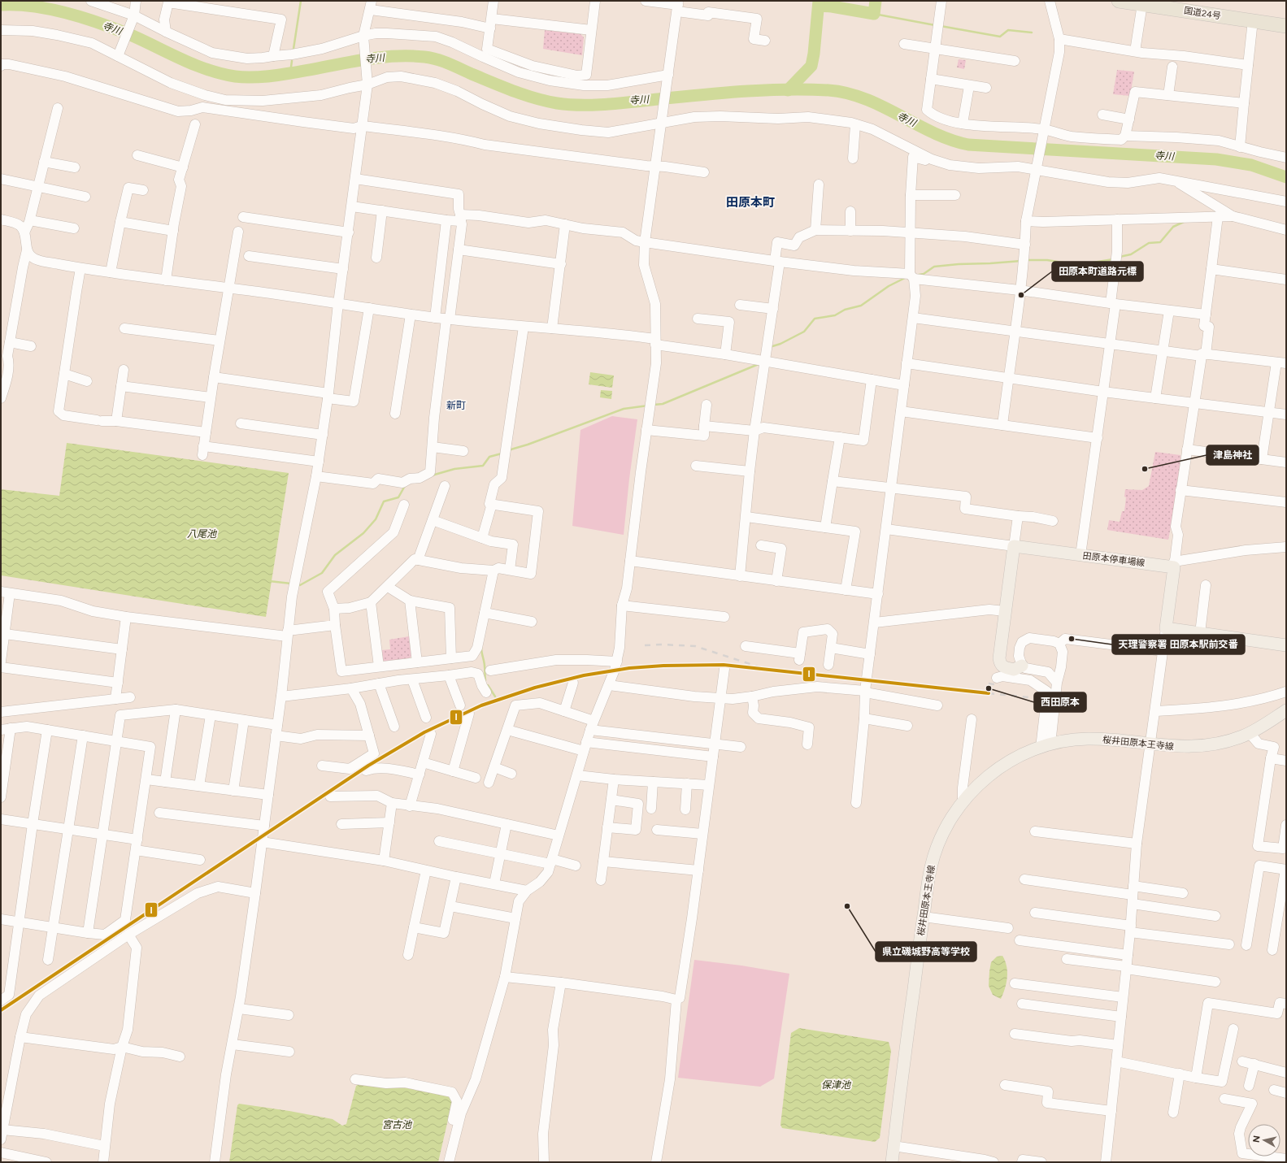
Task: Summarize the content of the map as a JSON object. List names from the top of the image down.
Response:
{
  "streets": {
    "highway": ["国道24号"],
    "main road": ["田原本停車場線", "桜井田原本王寺線"]
  },
  "districts": ["田原本町", "新町"],
  "water": [
    "寺川",
    "八尾池",
    "保津池",
    "宮古池"
  ],
  "places": [
    "田原本町道路元標",
    "津島神社",
    "天理警察署 田原本駅前交番",
    "西田原本",
    "県立磯城野高等学校"
  ],
  "lines": ["transit line I"],
  "north": "left"
}
